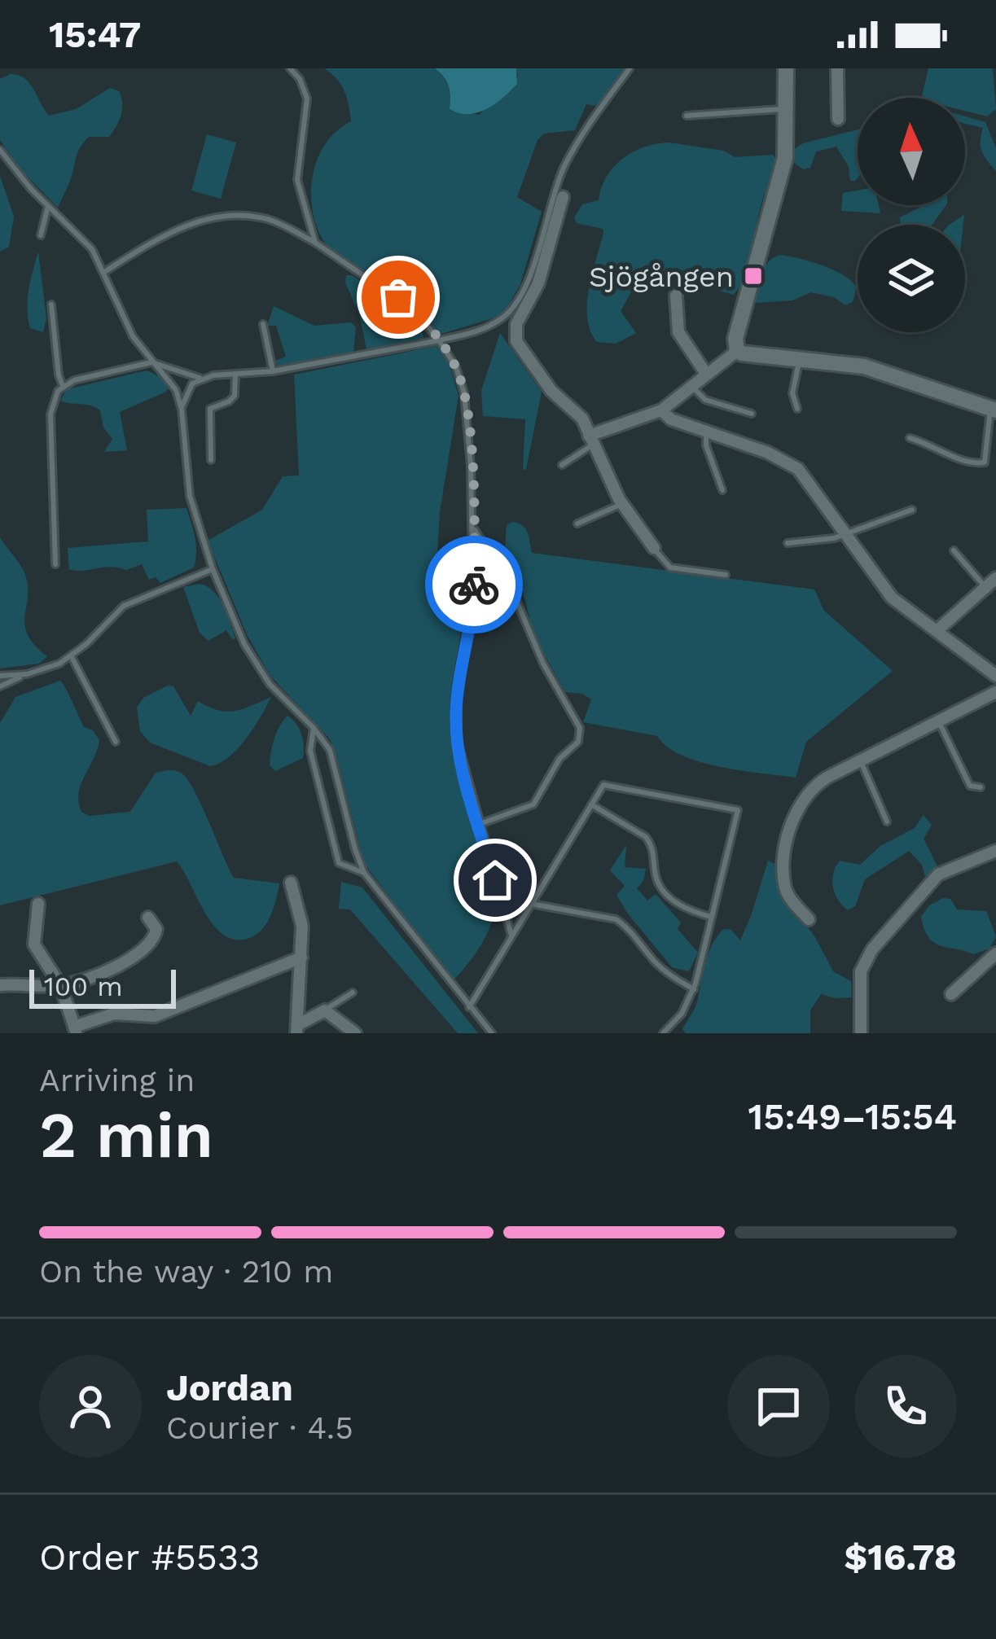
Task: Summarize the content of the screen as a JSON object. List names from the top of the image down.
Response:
{
  "places": {
    "transit": ["Sjögången"]
  },
  "scale_bar": "100 m",
  "north": "top",
  "page": {
    "status": "15:47",
    "scale": "100 m",
    "heading": ["2 min", "Arriving in", "15:49–15:54"],
    "panel": [
      "Jordan",
      "Courier · 4.5",
      "Order #5533",
      "$16.78"
    ],
    "bar": "On the way · 210 m"
  }
}
